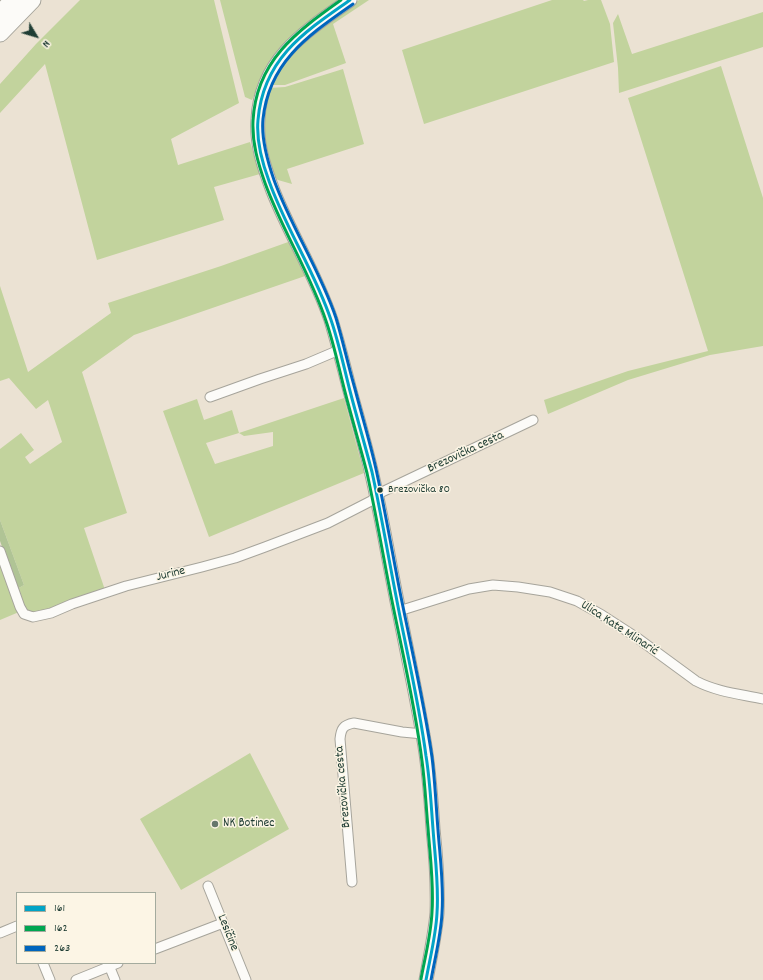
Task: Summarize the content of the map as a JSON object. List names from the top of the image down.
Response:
{
  "streets": {
    "street": [
      "Brezovička cesta",
      "Jurine",
      "Ulica Kate Mlinarić",
      "Lesičine"
    ]
  },
  "crossings": [
    ["Brezovička cesta", "Jurine"]
  ],
  "places": ["Brezovička 80", "NK Botinec"],
  "lines": ["transit line 161", "transit line 162", "transit line 263"],
  "legend": ["161", "162", "263"],
  "north": "bottom right"
}
